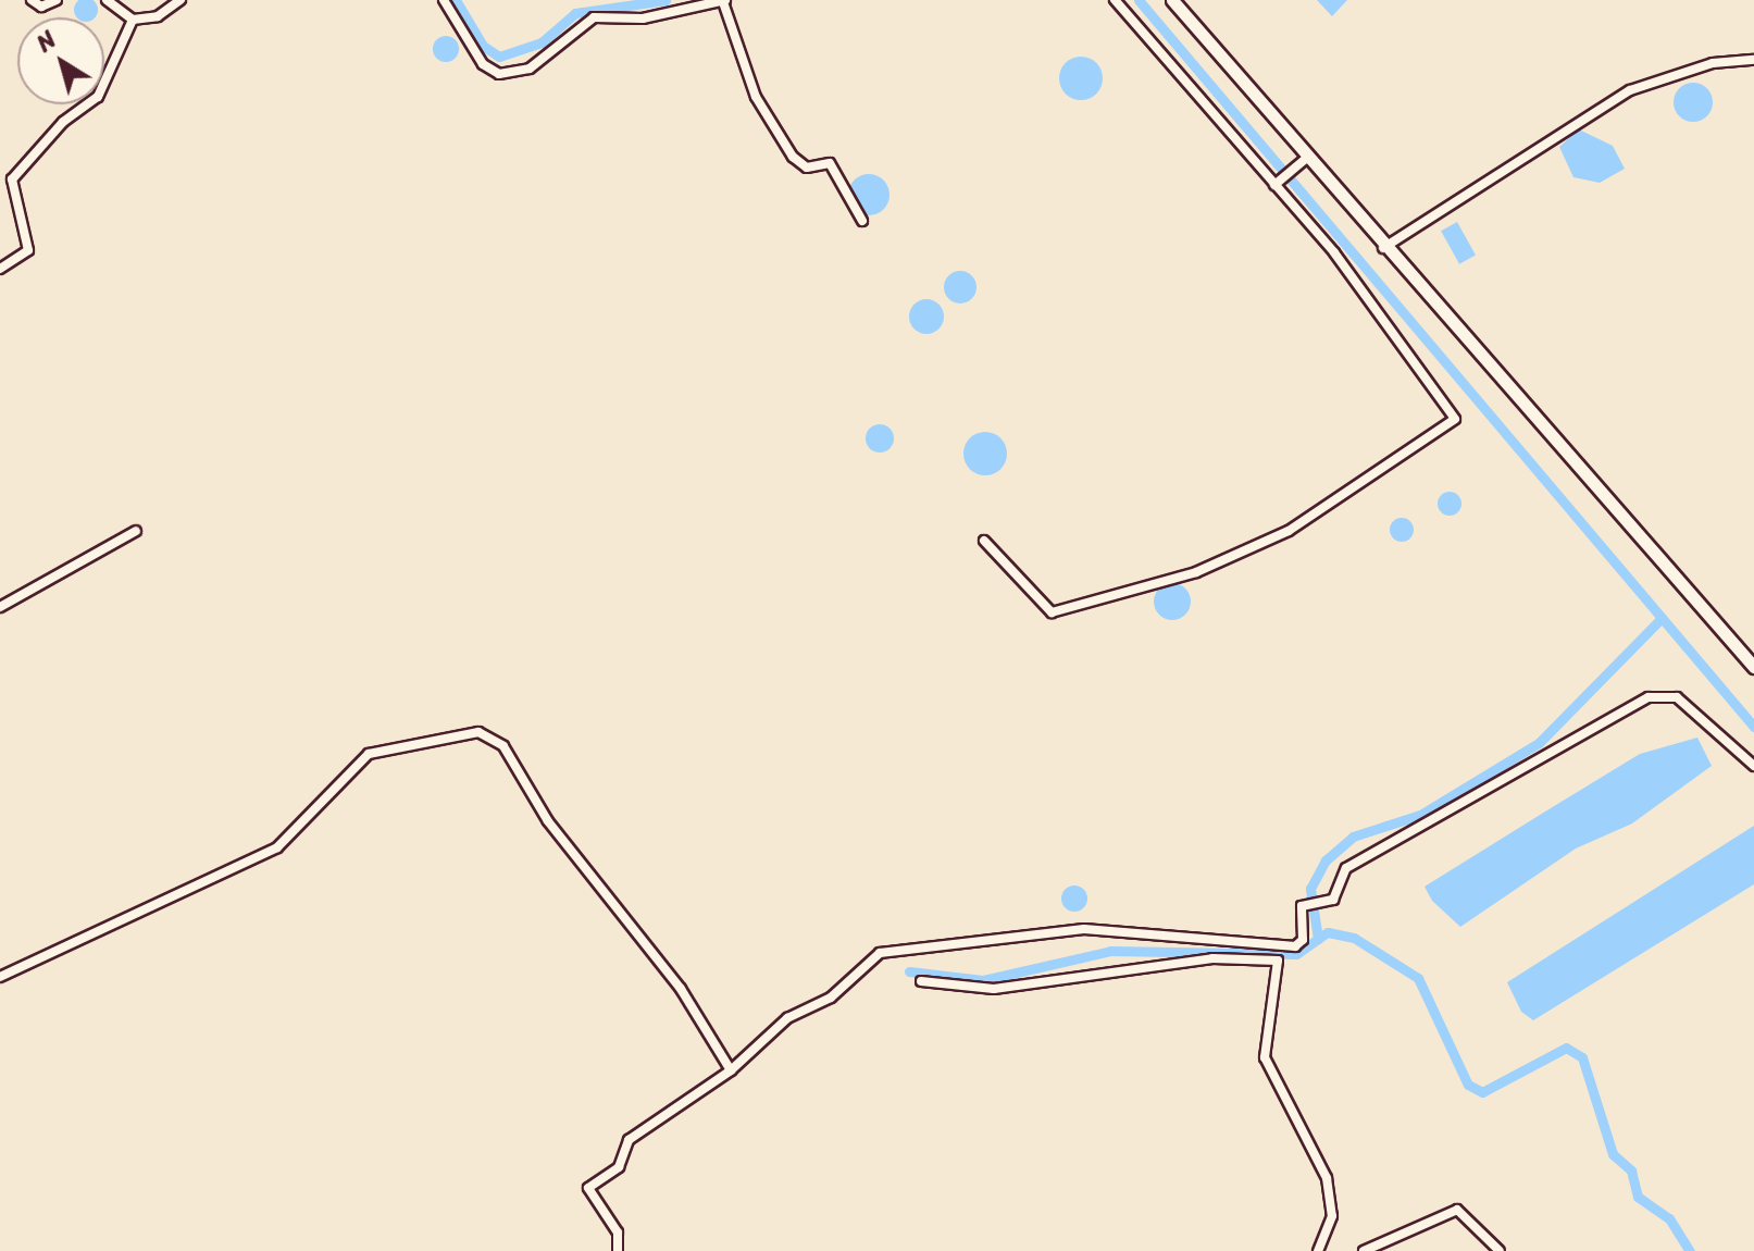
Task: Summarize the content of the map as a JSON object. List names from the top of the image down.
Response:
{
  "north": "top left"
}
